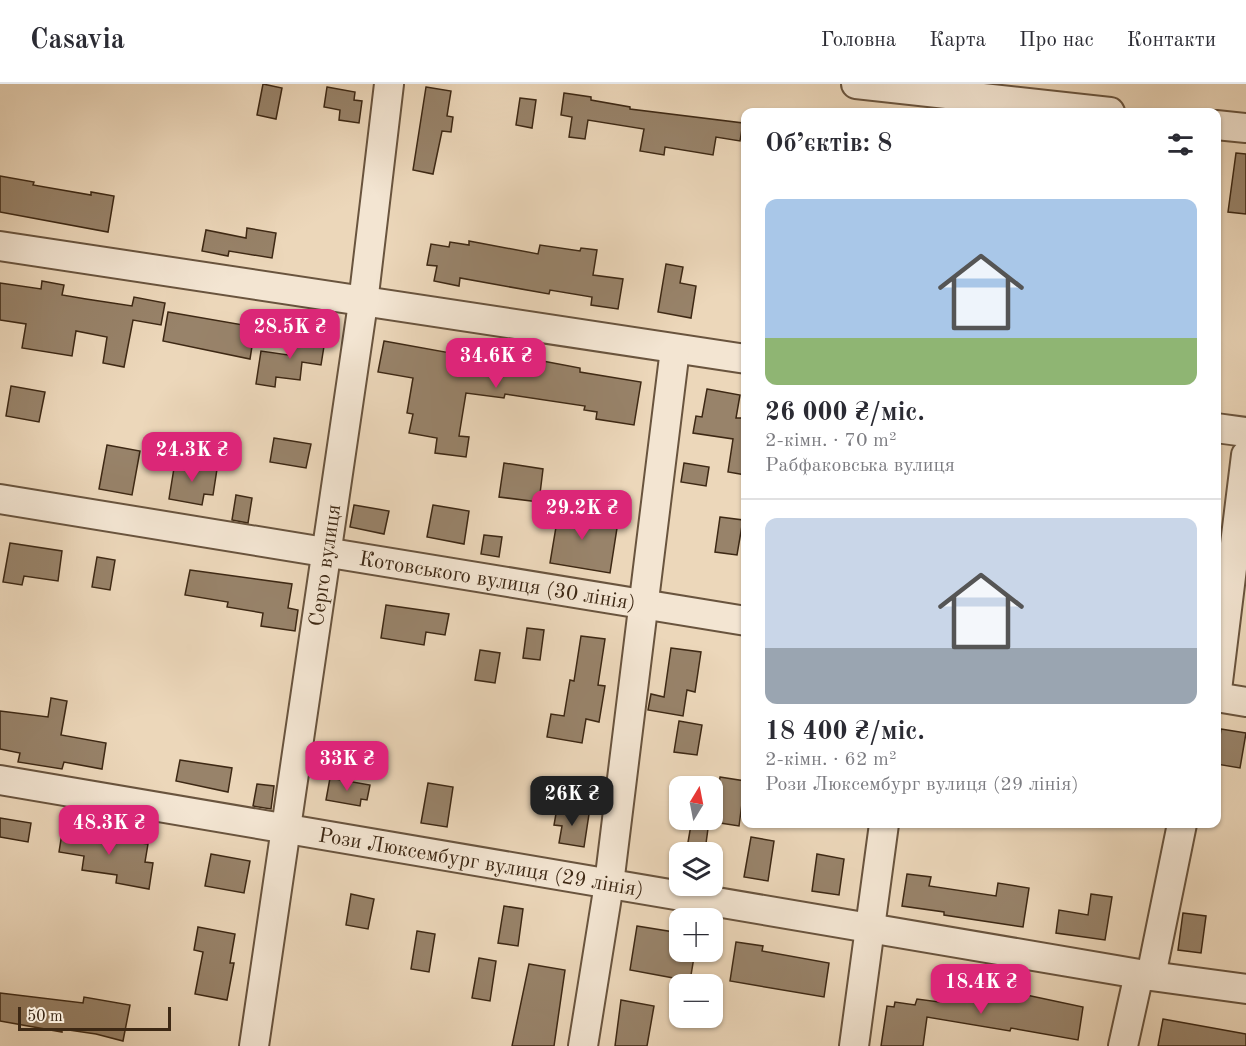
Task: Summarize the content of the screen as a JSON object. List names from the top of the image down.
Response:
{
  "streets": {
    "street": ["Серго вулиця", "Котовського вулиця (30 лiнiя)", "Рози Люксембург вулиця (29 лiнiя)"]
  },
  "crossings": [
    ["Серго вулиця", "Котовського вулиця (30 лiнiя)"],
    ["Серго вулиця", "Рози Люксембург вулиця (29 лiнiя)"]
  ],
  "scale_bar": "50 m",
  "north": "top",
  "page": {
    "header": "Casavia",
    "nav": [
      "Головна",
      "Карта",
      "Про нас",
      "Контакти"
    ],
    "heading": "Об’єктів: 8",
    "list": [
      {
        "name": "26 000 ₴/міс.",
        "note": "2-кімн. · 70 m² · Рабфаковська вулиця"
      },
      {
        "name": "18 400 ₴/міс.",
        "note": "2-кімн. · 62 m² · Рози Люксембург вулиця (29 лiнiя)"
      }
    ],
    "price": [
      "28.5K ₴",
      "34.6K ₴",
      "24.3K ₴",
      "29.2K ₴",
      "33K ₴",
      "26K ₴",
      "48.3K ₴",
      "18.4K ₴"
    ],
    "map_buttons": ["+", "−"],
    "scale": "50 m"
  }
}
